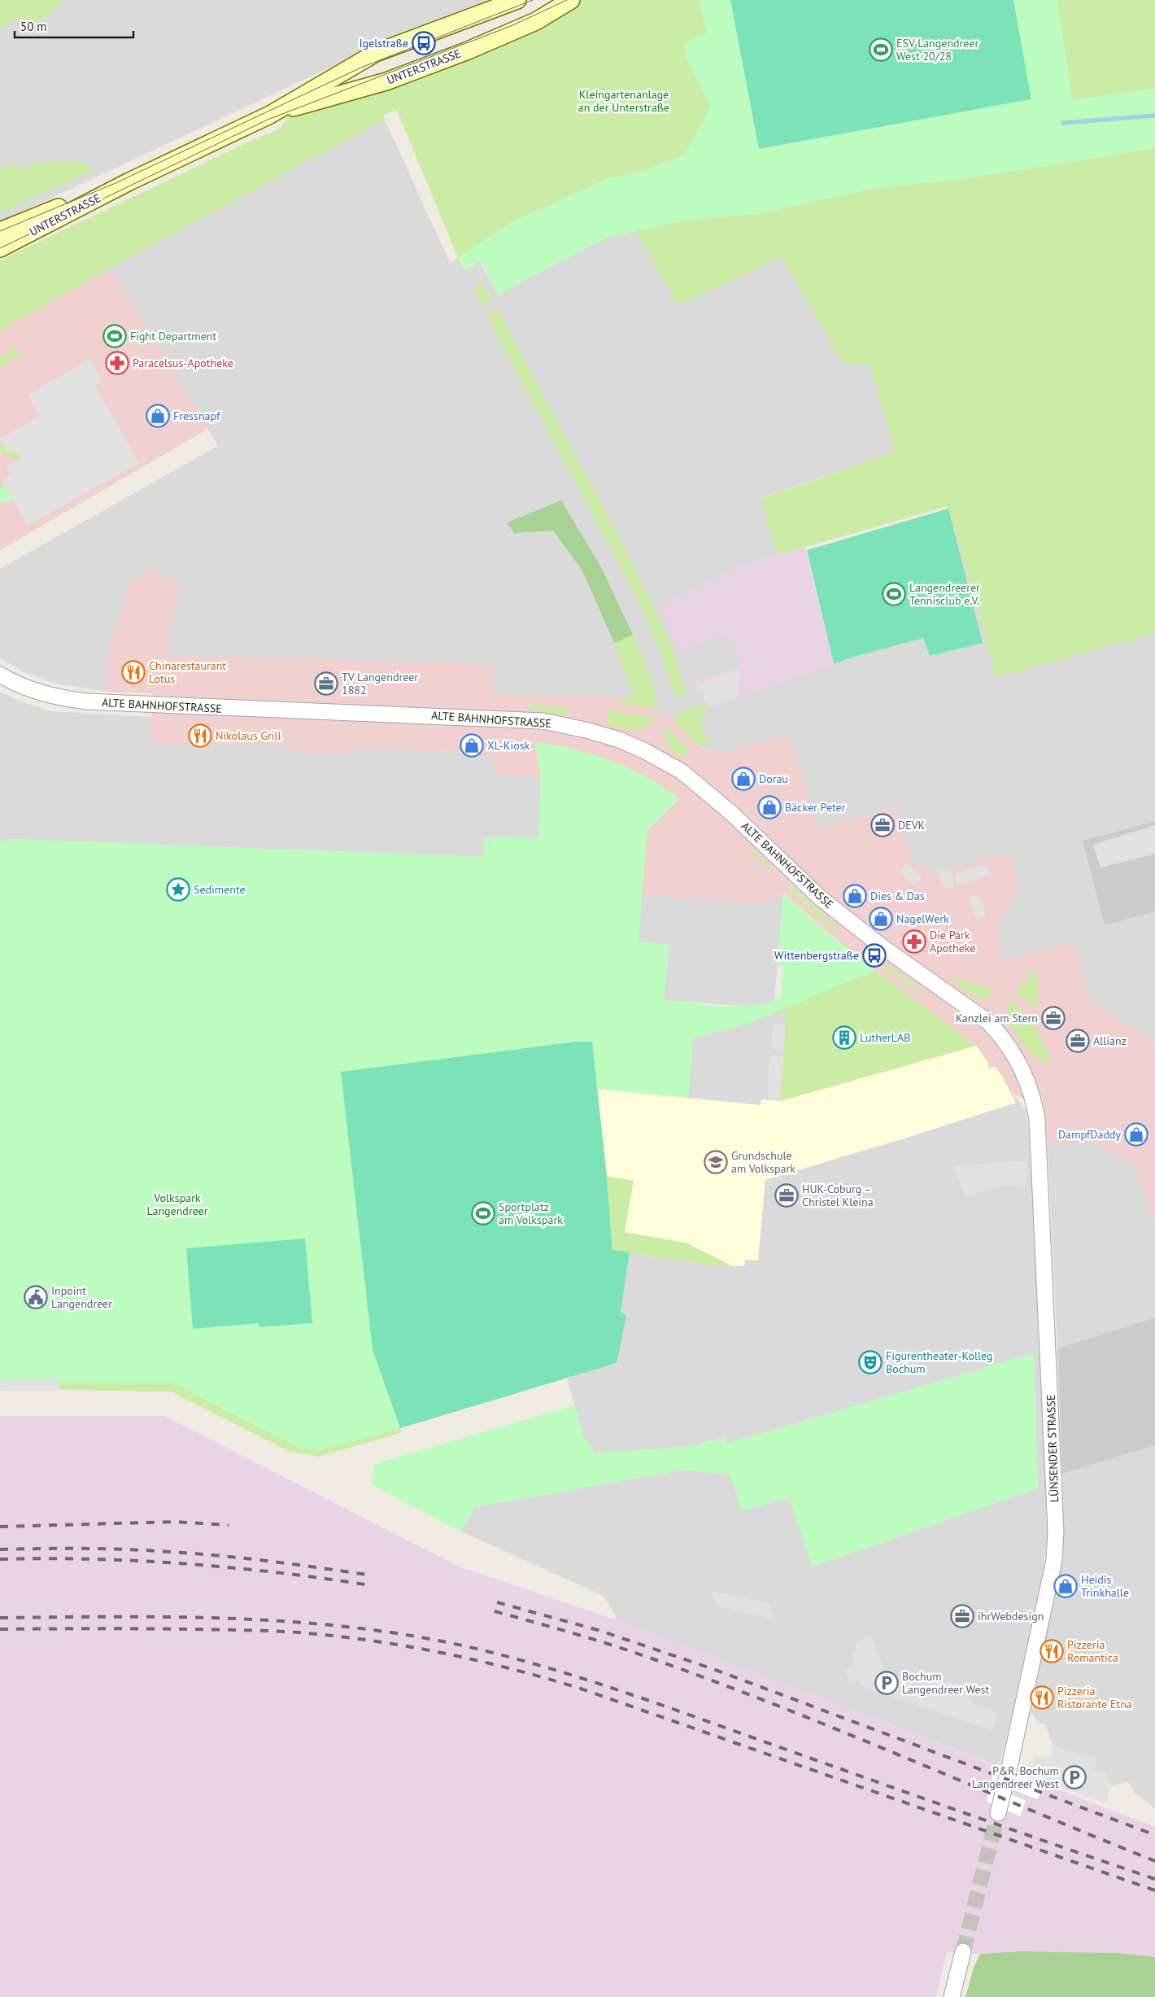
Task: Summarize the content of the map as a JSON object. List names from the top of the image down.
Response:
{
  "streets": {
    "main road": ["UNTERSTRASSE"],
    "street": ["ALTE BAHNHOFSTRASSE", "LÜNSENDER STRASSE"]
  },
  "crossings": [
    ["ALTE BAHNHOFSTRASSE", "LÜNSENDER STRASSE"]
  ],
  "parks": ["Kleingartenanlage an der Unterstraße", "Volkspark Langendreer"],
  "places": {
    "bus stop": ["Igelstraße", "Wittenbergstraße"],
    "sports": [
      "ESV Langendreer West 20/28",
      "Fight Department",
      "Langendreerer Tennisclub e.V.",
      "Sportplatz am Volkspark"
    ],
    "pharmacy": ["Paracelsus-Apotheke", "Die Park Apotheke"],
    "shop": [
      "Fressnapf",
      "XL-Kiosk",
      "Dorau",
      "Bäcker Peter",
      "Dies & Das",
      "NagelWerk",
      "DampfDaddy",
      "Heidis Trinkhalle"
    ],
    "restaurant": [
      "Chinarestaurant Lotus",
      "Nikolaus Grill",
      "Pizzeria Romantica",
      "Pizzeria Ristorante Etna"
    ],
    "office": [
      "TV Langendreer 1882",
      "DEVK",
      "Kanzlei am Stern",
      "Allianz",
      "HUK-Coburg – Christel Kleina",
      "ihrWebdesign"
    ],
    "place": ["Sedimente"],
    "building": ["LutherLAB"],
    "school or university": ["Grundschule am Volkspark"],
    "public building": ["Inpoint Langendreer"],
    "theatre": ["Figurentheater-Kolleg Bochum"],
    "parking": ["Bochum Langendreer West", "P&R, Bochum Langendreer West"]
  },
  "scale_bar": "50 m"
}
